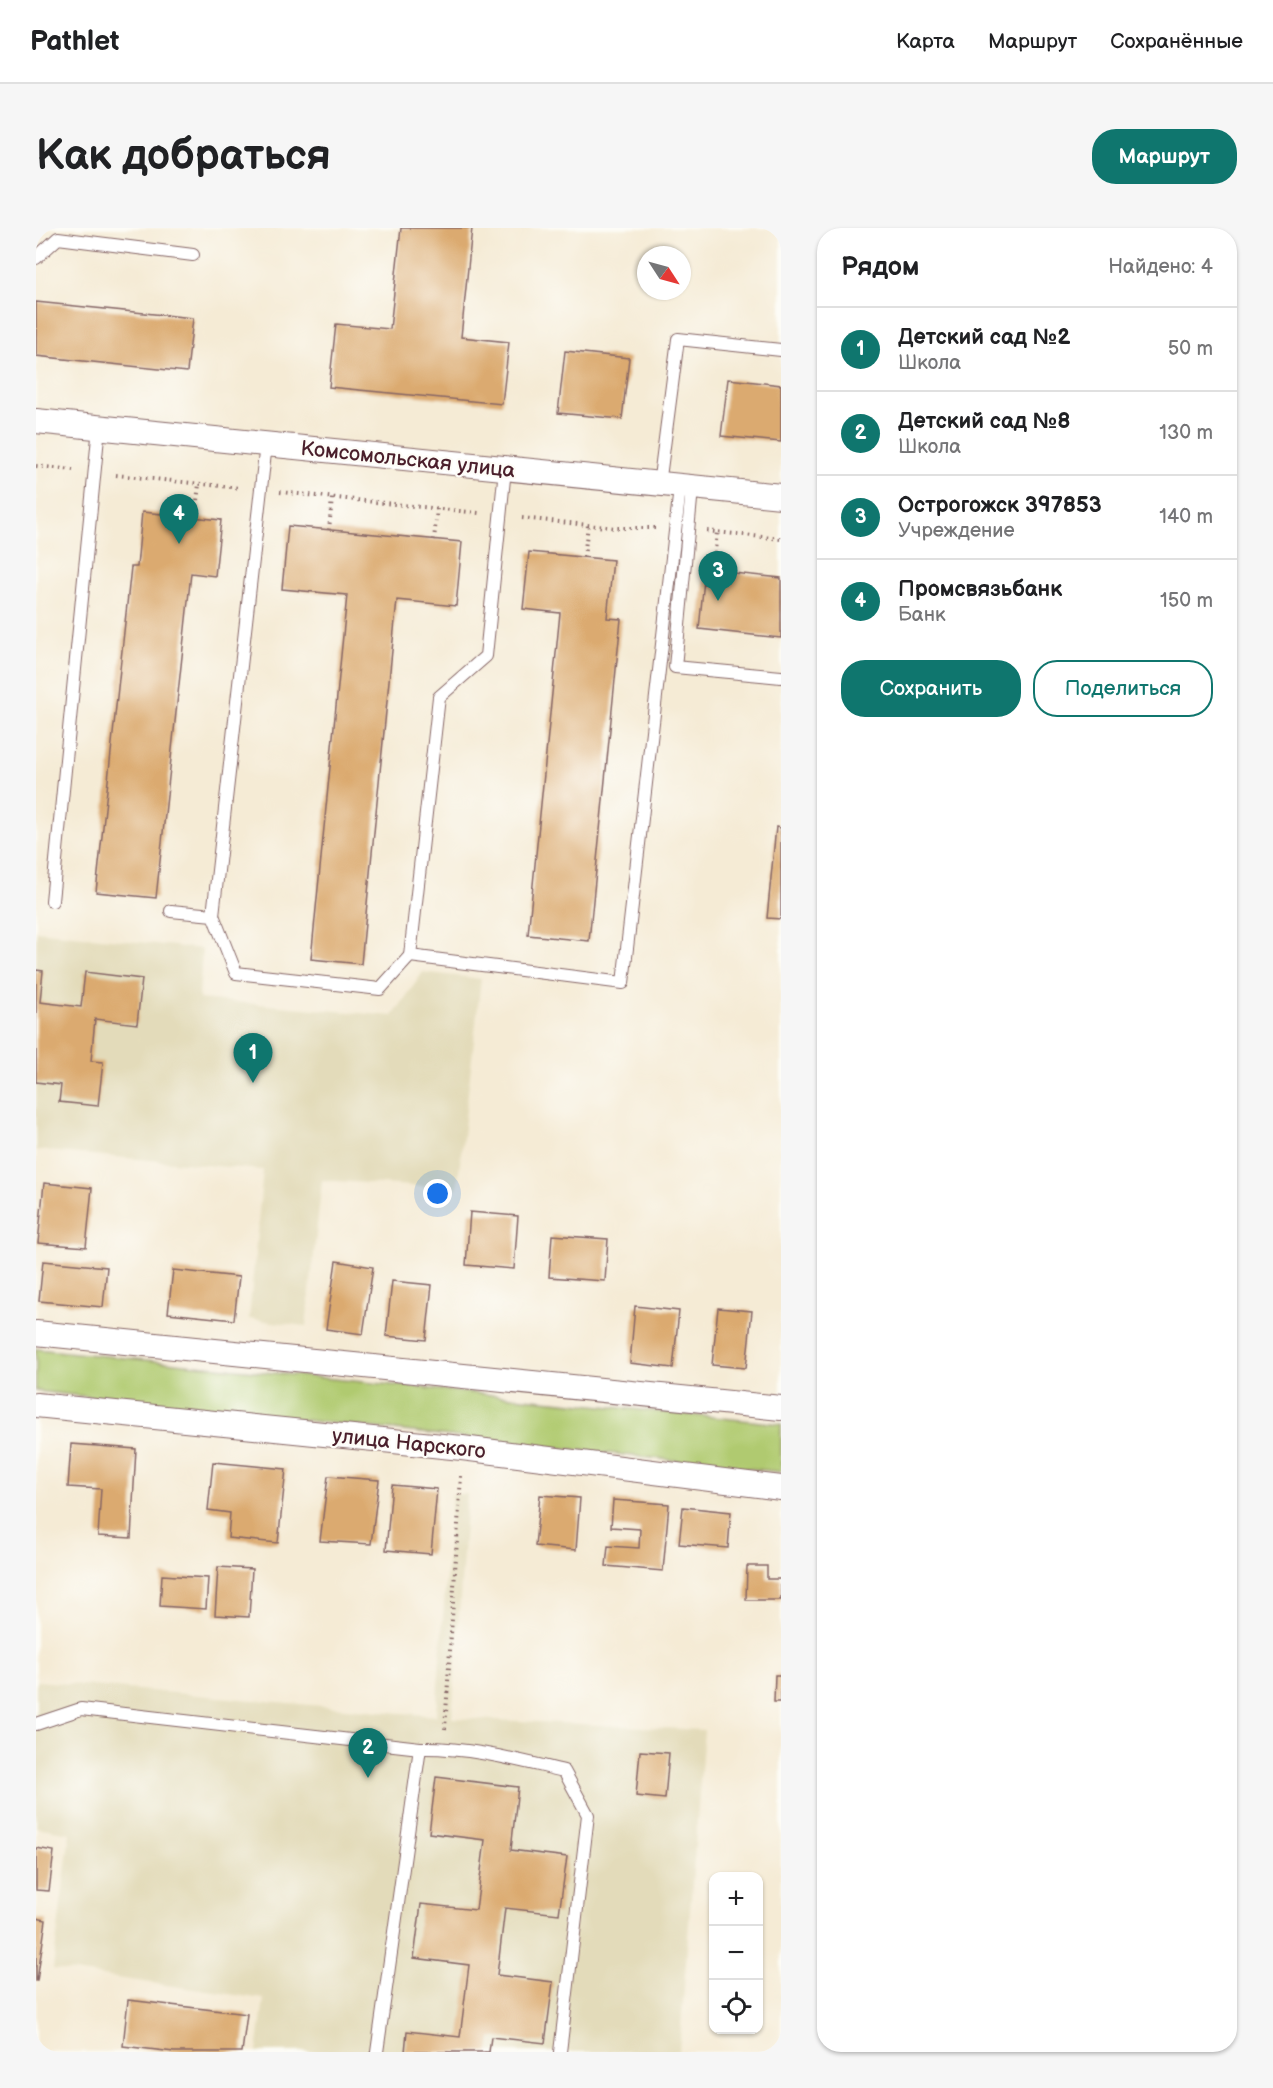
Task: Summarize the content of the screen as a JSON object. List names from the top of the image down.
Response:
{
  "streets": {
    "street": ["Комсомольская улица", "улица Нарского"]
  },
  "north": "bottom right",
  "page": {
    "header": "Pathlet",
    "nav": ["Карта", "Маршрут", "Сохранённые"],
    "buttons": [
      "Маршрут",
      ["Сохранить", "Поделиться"]
    ],
    "title": "Как добраться",
    "heading": ["Рядом", "Найдено: 4"],
    "list": [
      {
        "mark": "1",
        "name": "Детский сад №2",
        "note": "Школа",
        "value": "50 m"
      },
      {
        "mark": "2",
        "name": "Детский сад №8",
        "note": "Школа",
        "value": "130 m"
      },
      {
        "mark": "3",
        "name": "Острогожск 397853",
        "note": "Учреждение",
        "value": "140 m"
      },
      {
        "mark": "4",
        "name": "Промсвязьбанк",
        "note": "Банк",
        "value": "150 m"
      }
    ],
    "pins": [
      "4",
      "3",
      "1",
      "2"
    ],
    "map_buttons": ["+", "−"]
  }
}
